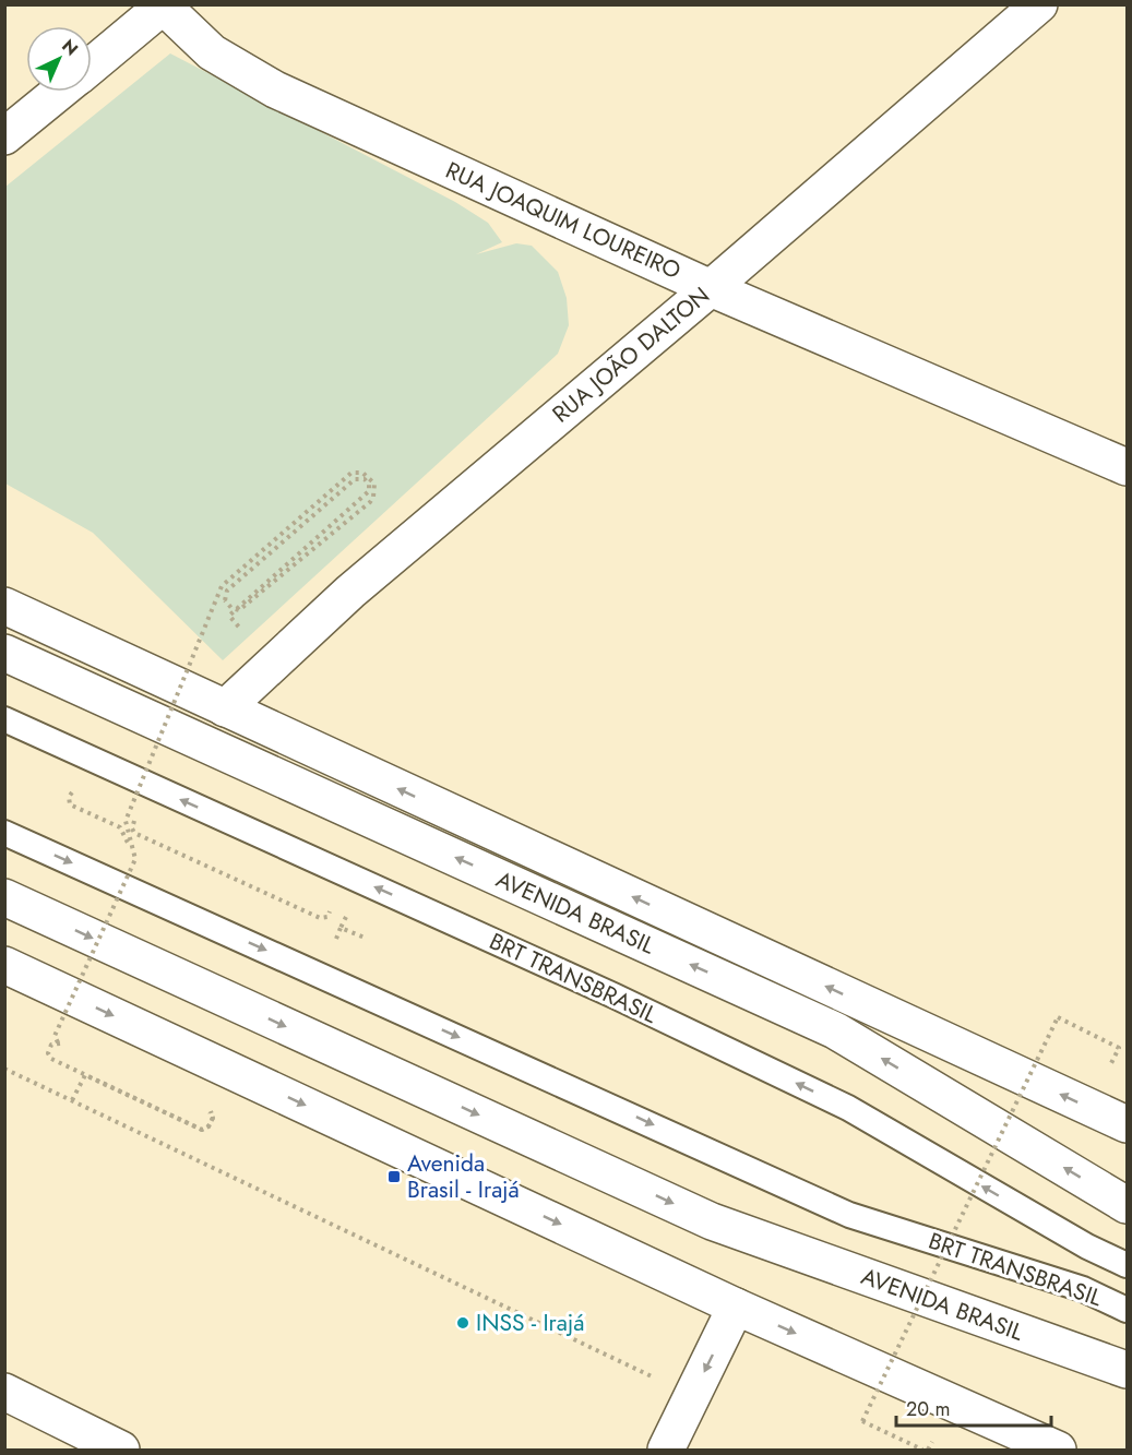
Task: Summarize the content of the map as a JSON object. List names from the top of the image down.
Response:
{
  "streets": {
    "main road": ["RUA JOAQUIM LOUREIRO", "RUA JOÃO DALTON", "AVENIDA BRASIL"],
    "lane": ["BRT TRANSBRASIL"]
  },
  "crossings": [
    ["RUA JOAQUIM LOUREIRO", "RUA JOÃO DALTON"],
    ["RUA JOÃO DALTON", "AVENIDA BRASIL"]
  ],
  "places": {
    "transit": ["Avenida Brasil - Irajá"],
    "other": ["INSS - Irajá"]
  },
  "scale_bar": "20 m",
  "north": "top right"
}
